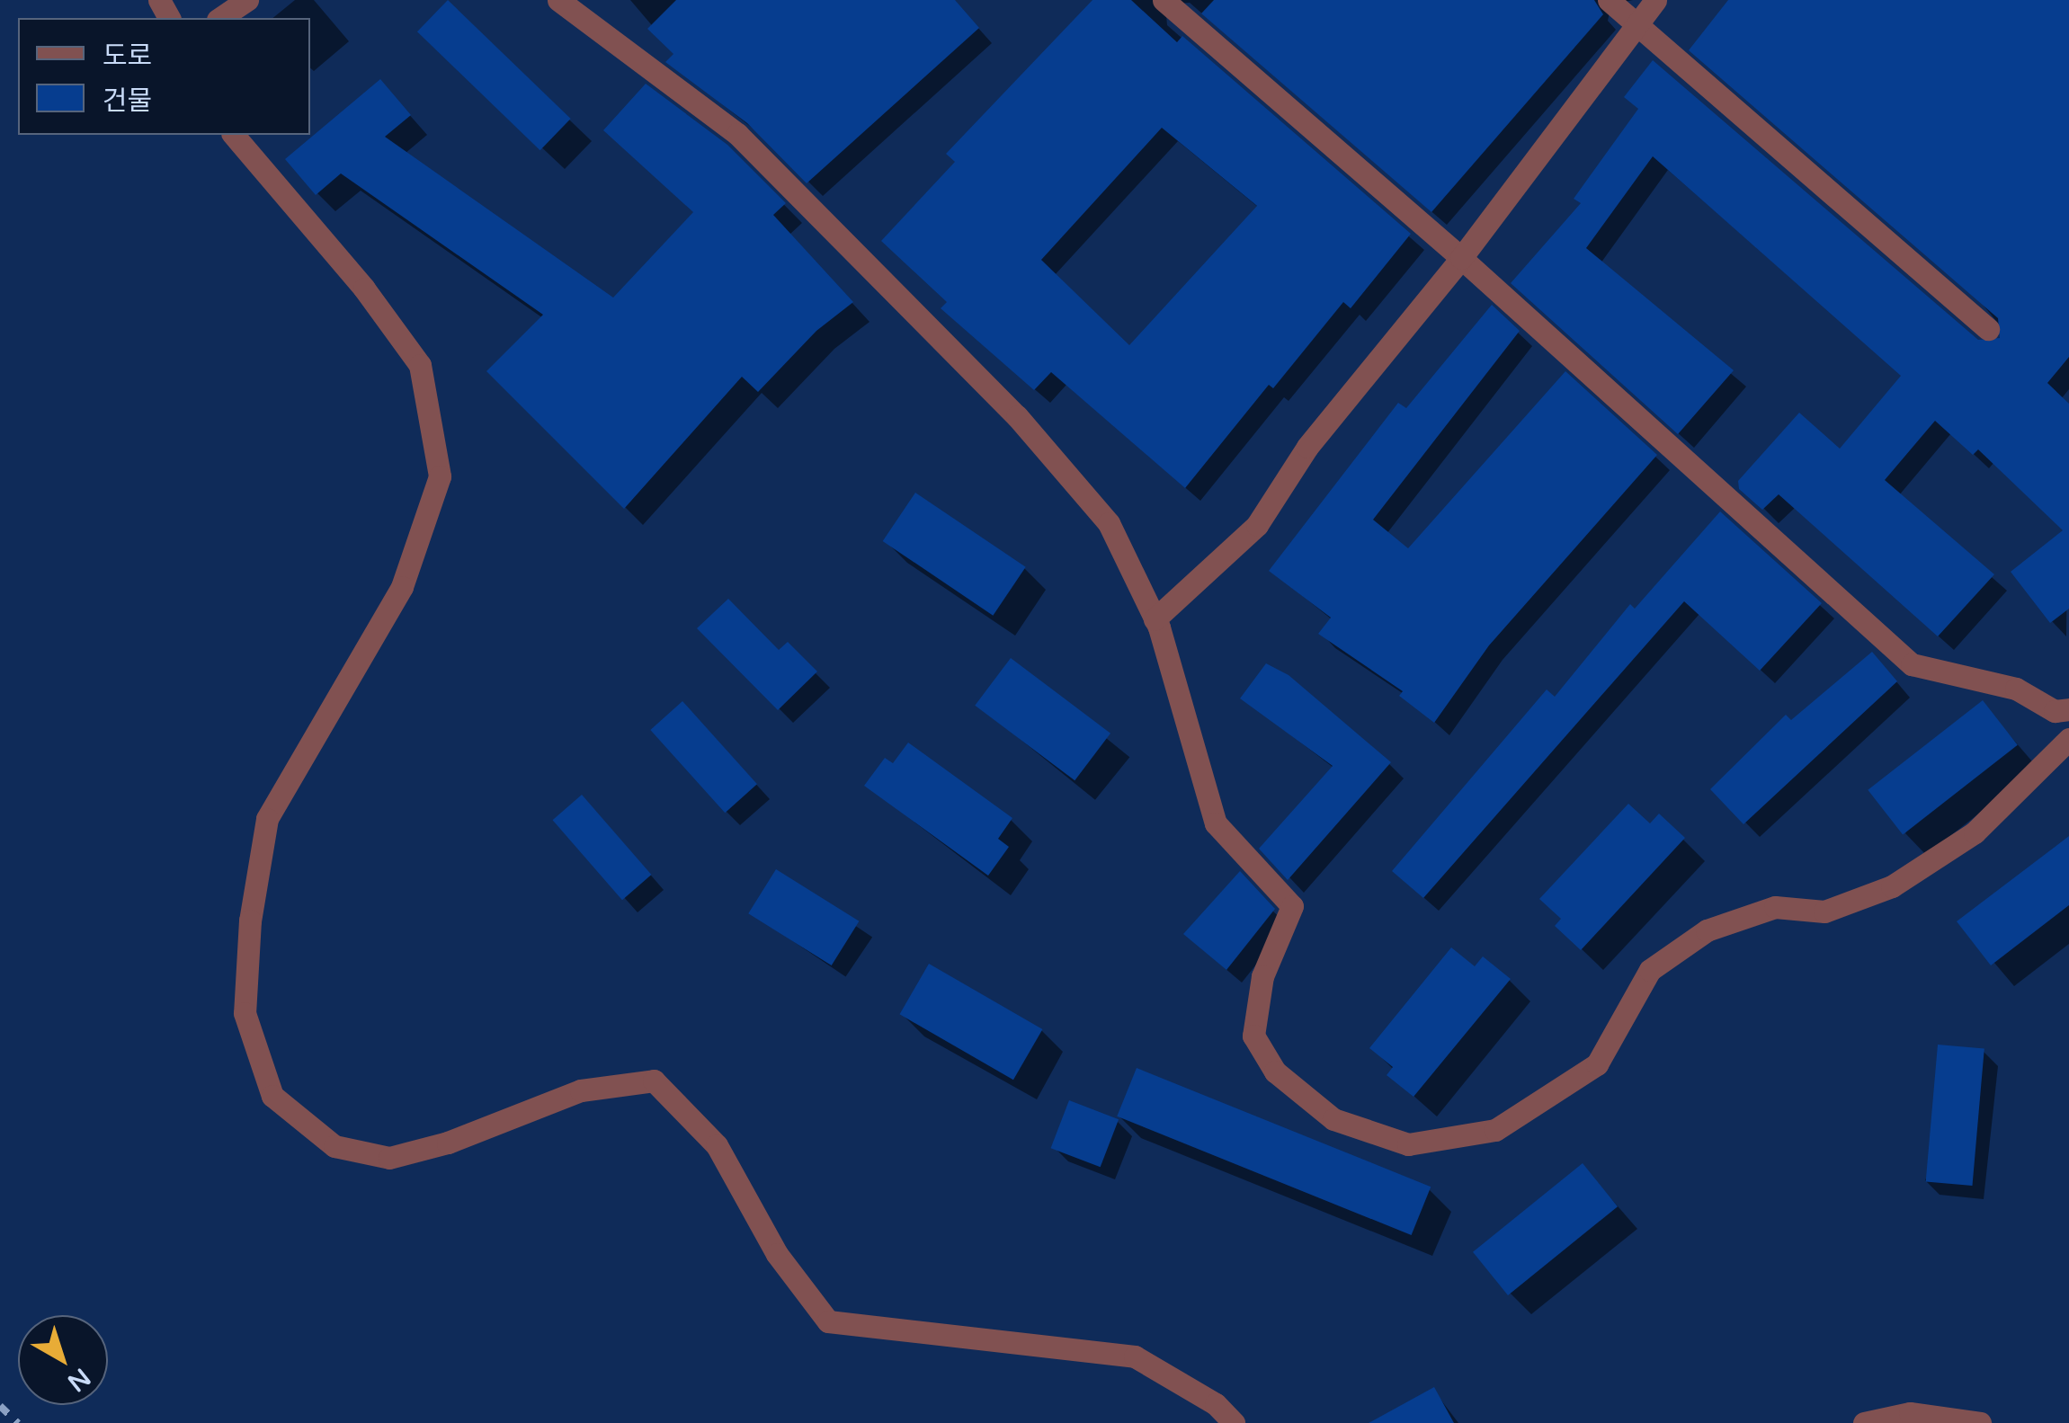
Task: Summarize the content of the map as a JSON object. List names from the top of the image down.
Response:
{
  "legend": ["도로", "건물"],
  "north": "bottom right"
}
